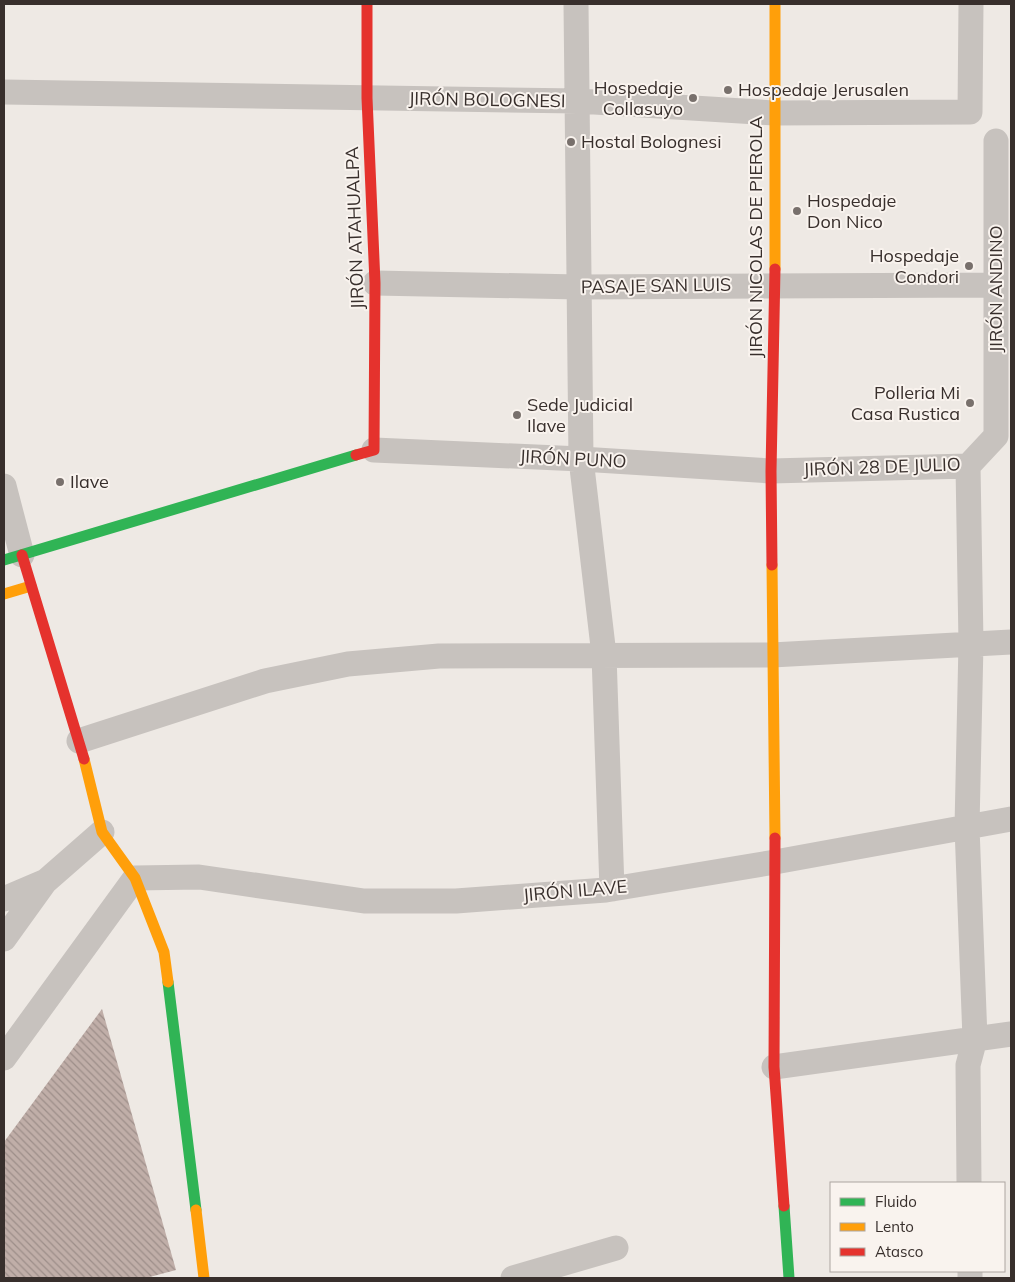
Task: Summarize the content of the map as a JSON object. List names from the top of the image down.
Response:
{
  "streets": {
    "street": [
      "JIRÓN BOLOGNESI",
      "JIRÓN ATAHUALPA",
      "JIRÓN NICOLAS DE PIEROLA",
      "PASAJE SAN LUIS",
      "JIRÓN ANDINO",
      "JIRÓN PUNO",
      "JIRÓN 28 DE JULIO",
      "JIRÓN ILAVE"
    ]
  },
  "crossings": [
    ["JIRÓN BOLOGNESI", "JIRÓN ATAHUALPA"],
    ["JIRÓN BOLOGNESI", "JIRÓN NICOLAS DE PIEROLA"],
    ["JIRÓN ATAHUALPA", "PASAJE SAN LUIS"],
    ["JIRÓN ATAHUALPA", "JIRÓN PUNO"],
    ["JIRÓN NICOLAS DE PIEROLA", "PASAJE SAN LUIS"],
    ["JIRÓN NICOLAS DE PIEROLA", "JIRÓN PUNO"],
    ["JIRÓN NICOLAS DE PIEROLA", "JIRÓN 28 DE JULIO"],
    ["JIRÓN NICOLAS DE PIEROLA", "JIRÓN ILAVE"],
    ["PASAJE SAN LUIS", "JIRÓN ANDINO"],
    ["JIRÓN ANDINO", "JIRÓN 28 DE JULIO"],
    ["JIRÓN PUNO", "JIRÓN 28 DE JULIO"]
  ],
  "places": [
    "Hospedaje Jerusalen",
    "Hospedaje Collasuyo",
    "Hostal Bolognesi",
    "Hospedaje Don Nico",
    "Hospedaje Condori",
    "Polleria Mi Casa Rustica",
    "Sede Judicial Ilave",
    "Ilave"
  ],
  "legend": ["Fluido", "Lento", "Atasco"]
}
